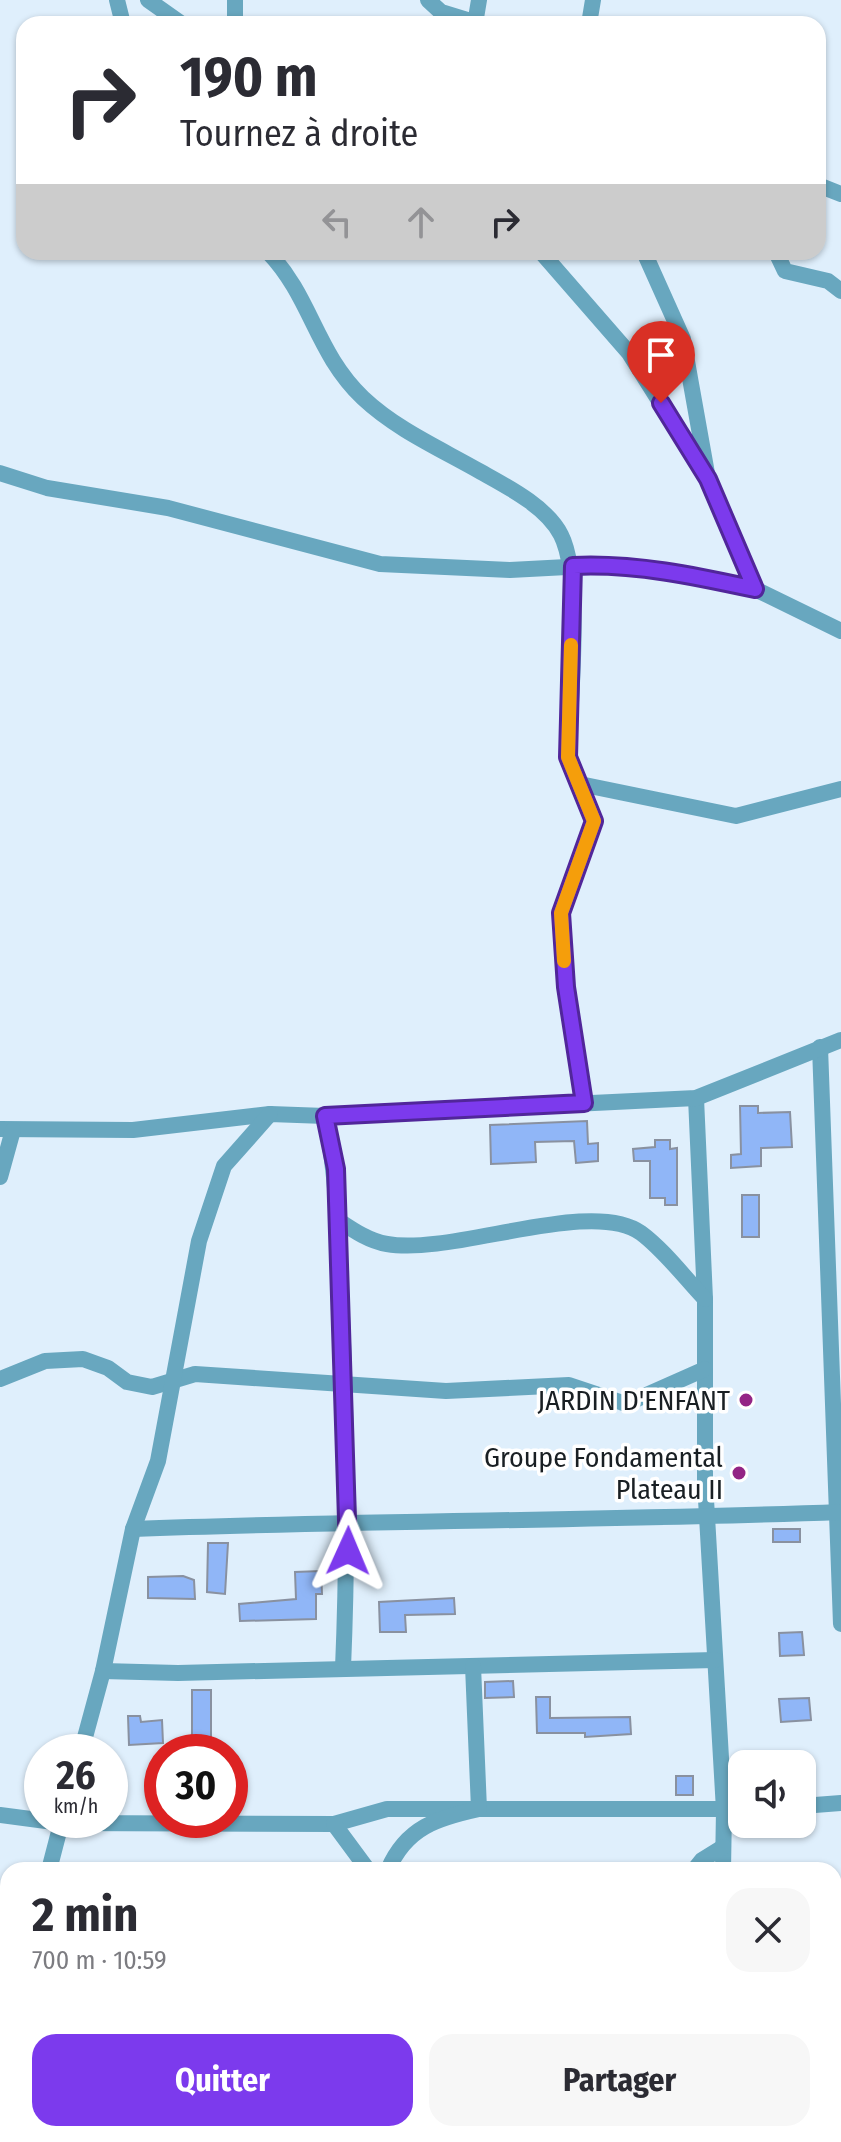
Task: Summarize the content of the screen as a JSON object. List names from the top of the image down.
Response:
{
  "places": ["JARDIN D'ENFANT", "Groupe Fondamental Plateau II"],
  "page": {
    "turn": ["190 m", "Tournez à droite"],
    "speed": "26 km/h",
    "limit": "30",
    "heading": ["2 min", "700 m · 10:59"],
    "buttons": ["Quitter", "Partager"]
  }
}
